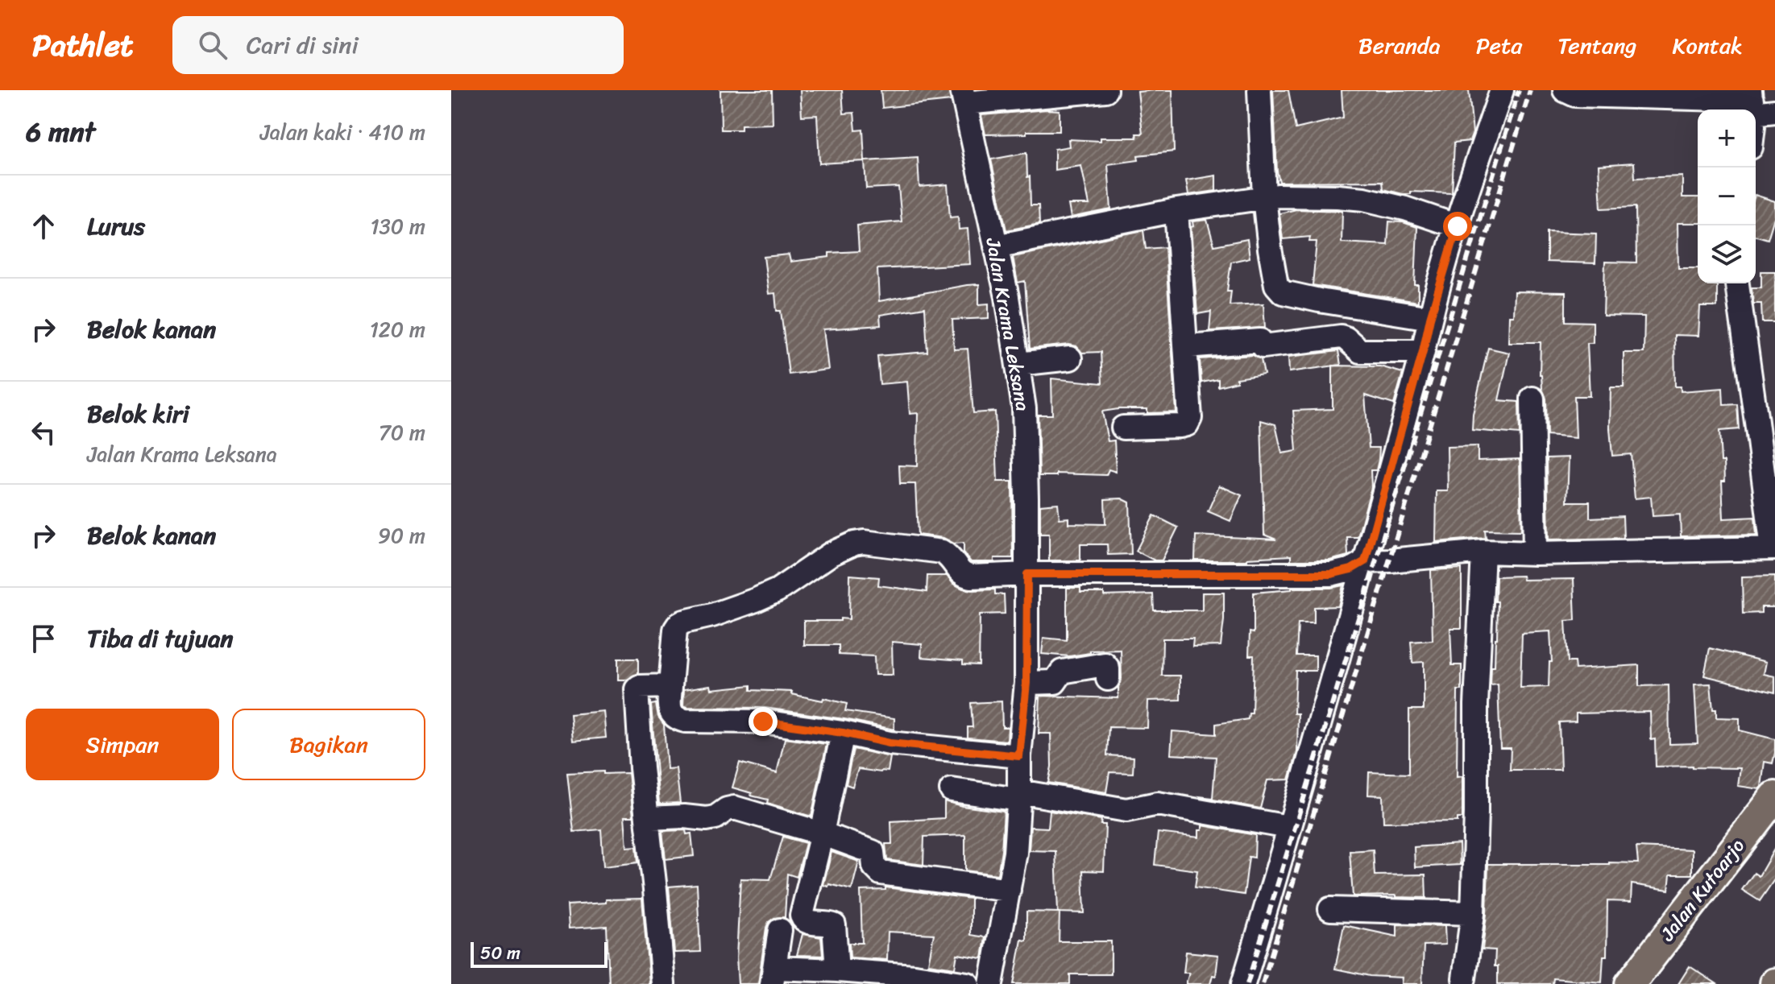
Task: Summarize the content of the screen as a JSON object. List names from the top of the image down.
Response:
{
  "streets": {
    "main road": ["Jalan Kutoarjo"],
    "street": ["Jalan Krama Leksana"]
  },
  "scale_bar": "50 m",
  "page": {
    "header": "Pathlet",
    "search": "Cari di sini",
    "nav": [
      "Beranda",
      "Peta",
      "Tentang",
      "Kontak"
    ],
    "heading": ["6 mnt", "Jalan kaki · 410 m"],
    "map_buttons": ["+", "−"],
    "list": [
      ["Lurus", "130 m"],
      ["Belok kanan", "120 m"],
      ["Belok kiri", "Jalan Krama Leksana", "70 m"],
      ["Belok kanan", "90 m"],
      "Tiba di tujuan"
    ],
    "buttons": ["Simpan", "Bagikan"],
    "scale": "50 m"
  }
}
